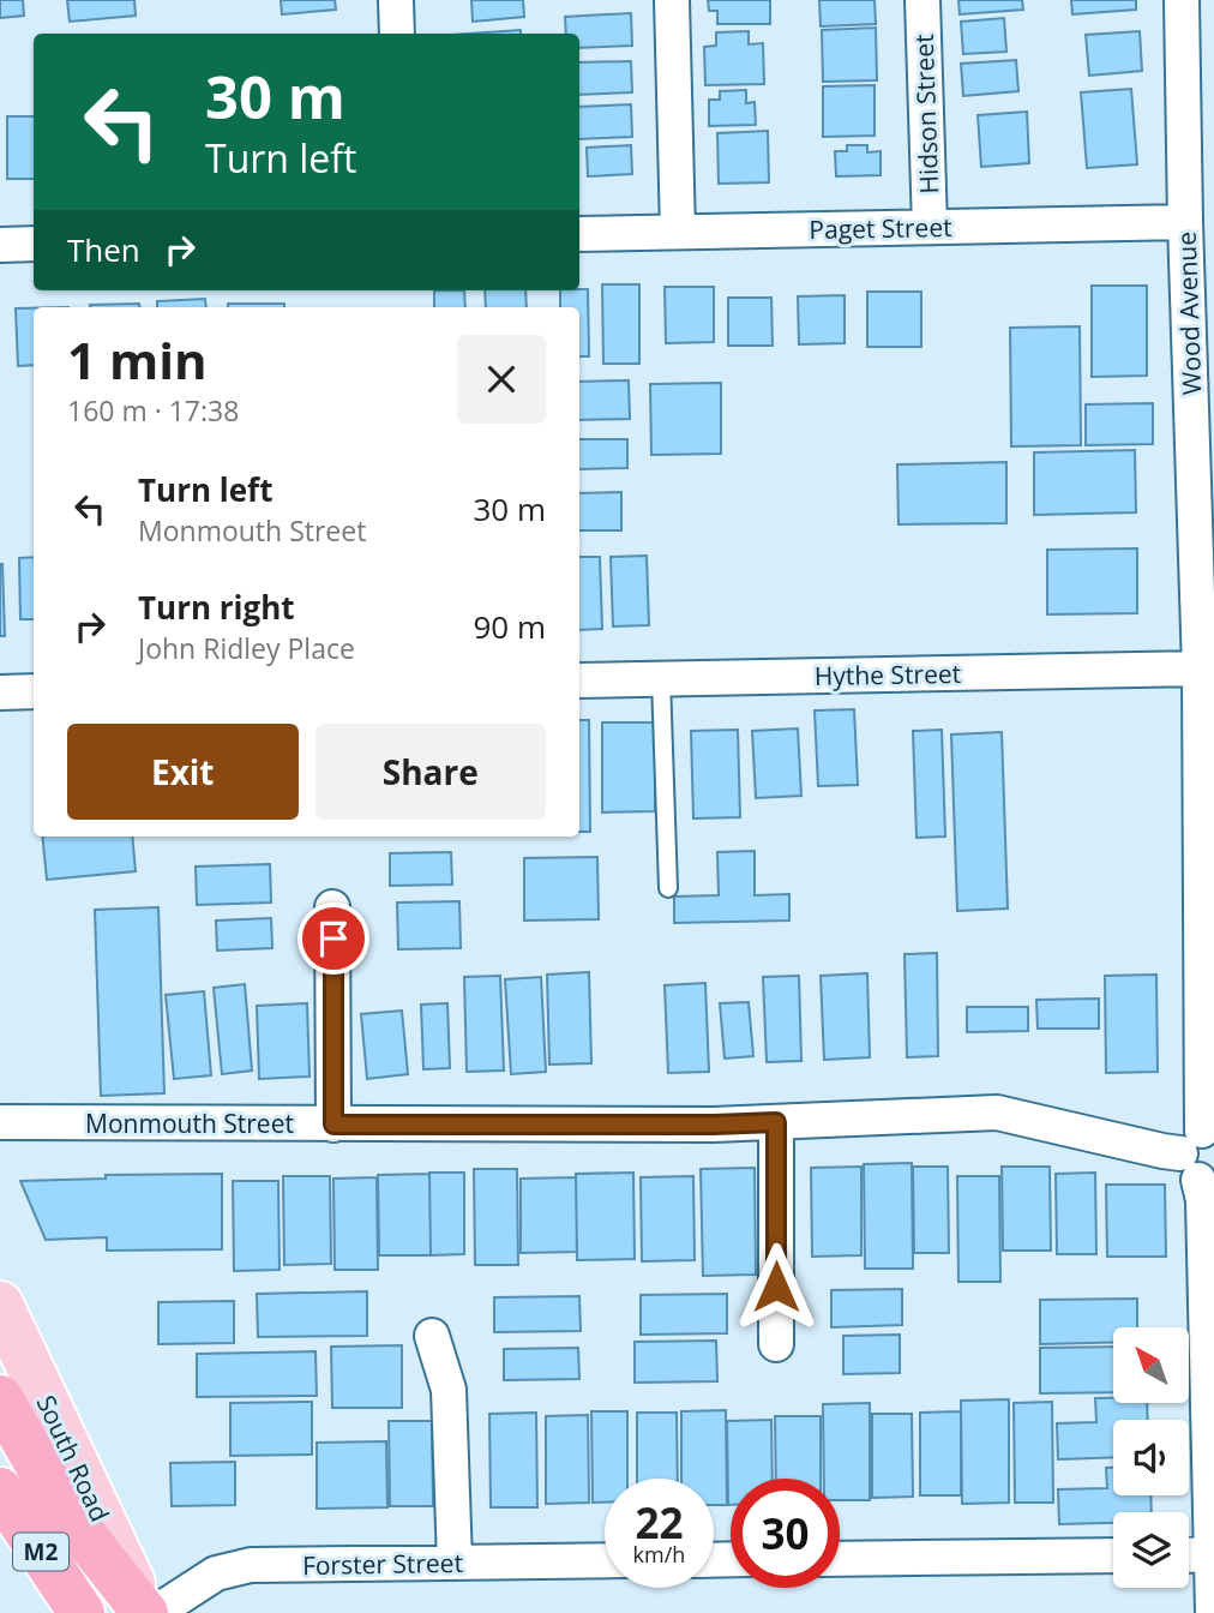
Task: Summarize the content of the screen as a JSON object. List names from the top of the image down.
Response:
{
  "streets": {
    "highway": ["M2"],
    "main road": ["South Road"],
    "street": [
      "Hidson Street",
      "Paget Street",
      "Wood Avenue",
      "Hythe Street",
      "Monmouth Street",
      "Forster Street"
    ]
  },
  "crossings": [
    ["Hidson Street", "Paget Street"],
    ["Paget Street", "Wood Avenue"],
    ["Wood Avenue", "Hythe Street"],
    ["Wood Avenue", "Monmouth Street"]
  ],
  "north": "top left",
  "page": {
    "turn": ["30 m", "Turn left"],
    "then": "Then",
    "heading": ["1 min", "160 m · 17:38"],
    "list": [
      {
        "name": "Turn left",
        "note": "Monmouth Street",
        "value": "30 m"
      },
      {
        "name": "Turn right",
        "note": "John Ridley Place",
        "value": "90 m"
      }
    ],
    "buttons": ["Exit", "Share"],
    "speed": "22 km/h",
    "limit": "30"
  }
}
